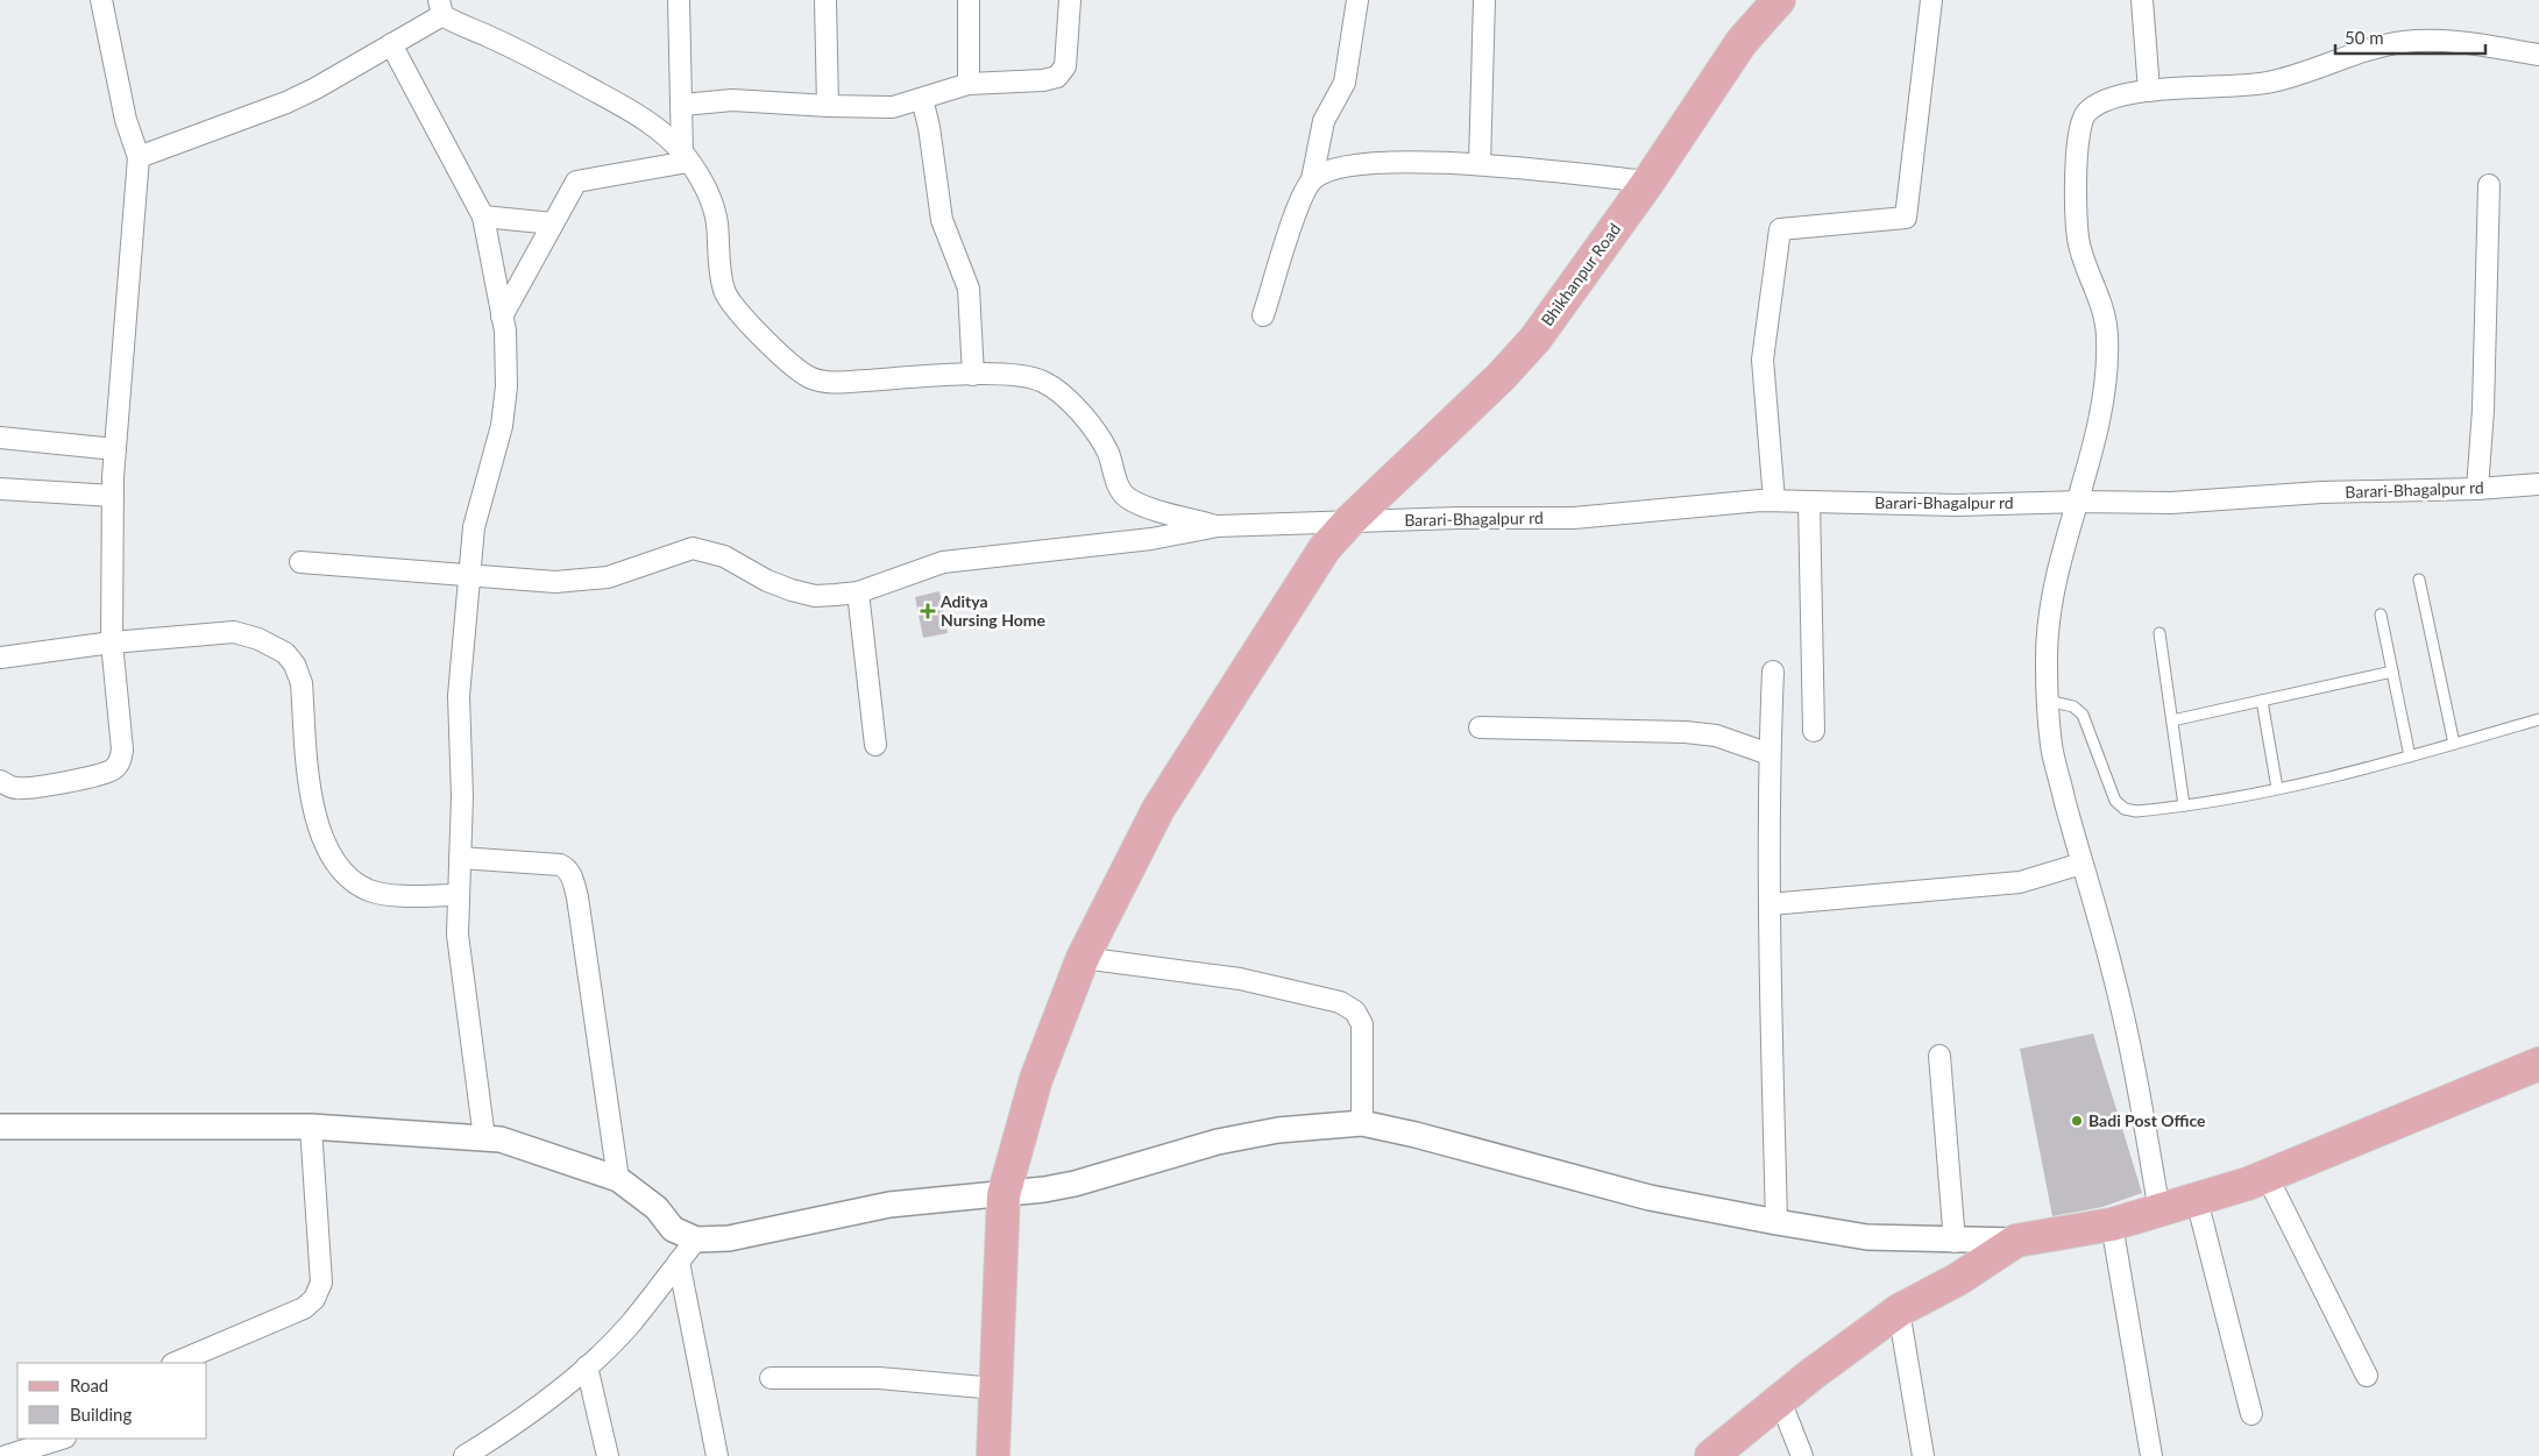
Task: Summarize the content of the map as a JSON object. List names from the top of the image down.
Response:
{
  "streets": {
    "main road": ["Bhikhanpur Road"],
    "street": ["Barari-Bhagalpur rd"]
  },
  "crossings": [
    ["Bhikhanpur Road", "Barari-Bhagalpur rd"]
  ],
  "places": {
    "health": ["Aditya Nursing Home"],
    "other": ["Badi Post Office"]
  },
  "legend": ["Road", "Building"],
  "scale_bar": "50 m"
}
